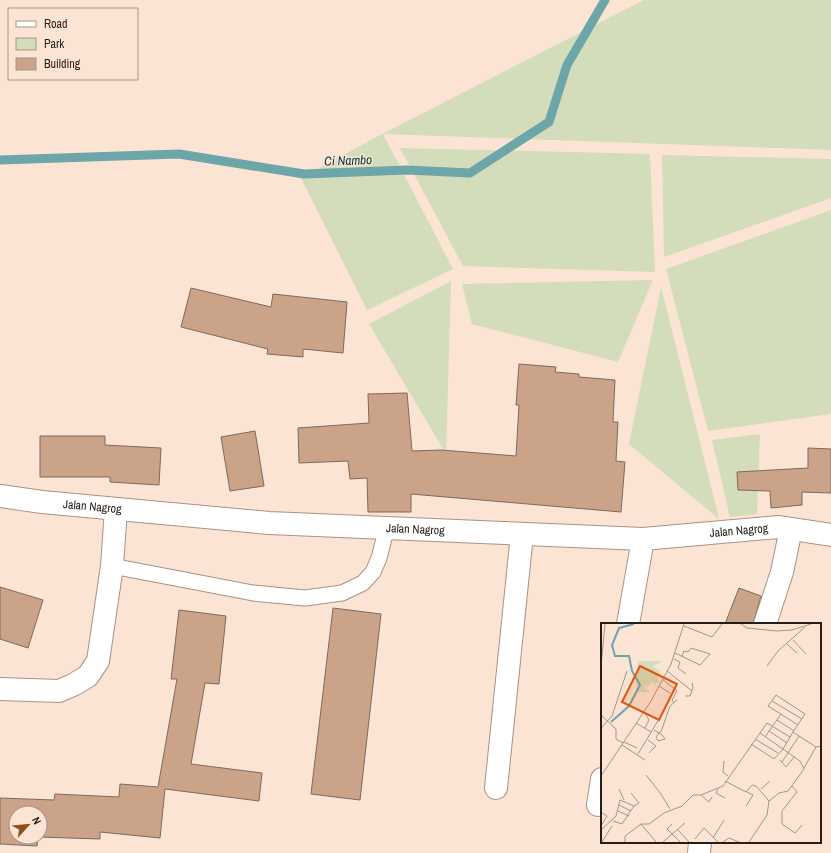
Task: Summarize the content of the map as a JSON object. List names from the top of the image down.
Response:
{
  "streets": {
    "street": ["Jalan Nagrog"]
  },
  "water": ["Ci Nambo"],
  "legend": ["Road", "Park", "Building"],
  "north": "top right"
}
